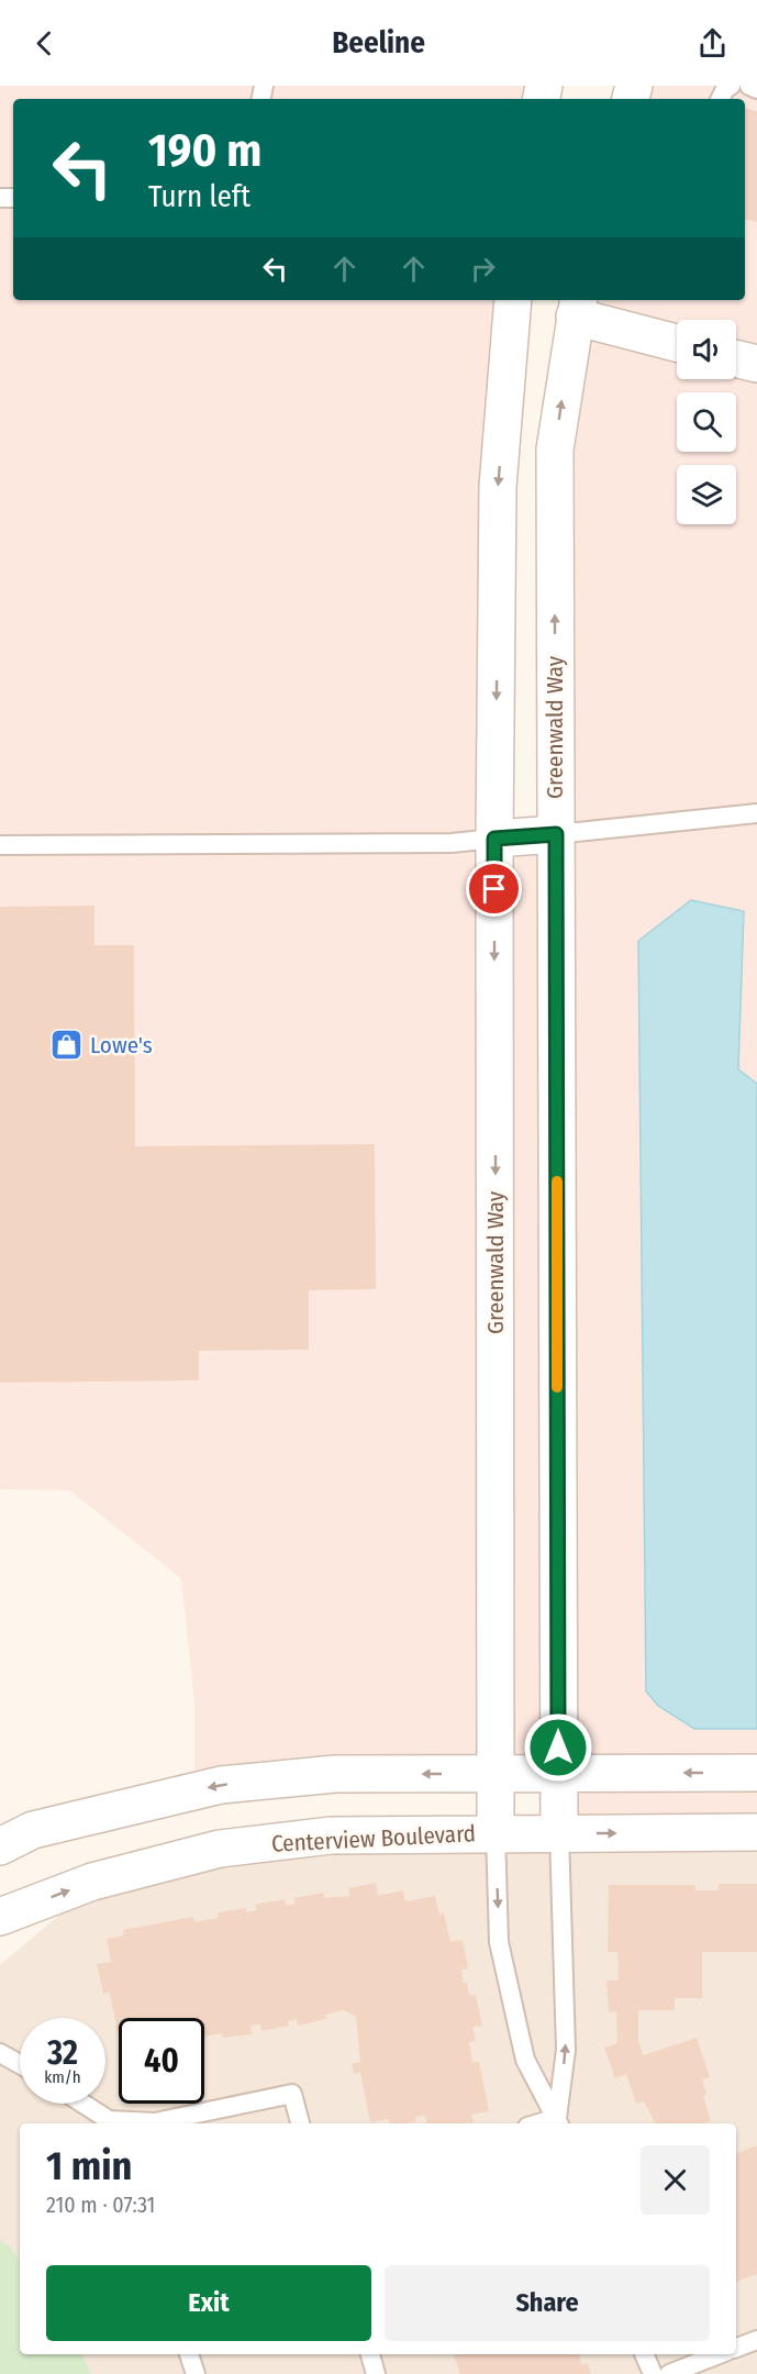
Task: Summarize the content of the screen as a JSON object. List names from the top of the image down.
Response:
{
  "streets": {
    "street": ["Greenwald Way", "Centerview Boulevard"]
  },
  "crossings": [
    ["Greenwald Way", "Centerview Boulevard"]
  ],
  "places": {
    "shop": ["Lowe's"]
  },
  "page": {
    "header": "Beeline",
    "turn": ["190 m", "Turn left"],
    "speed": "32 km/h",
    "limit": "40",
    "heading": ["1 min", "210 m · 07:31"],
    "buttons": ["Exit", "Share"]
  }
}
